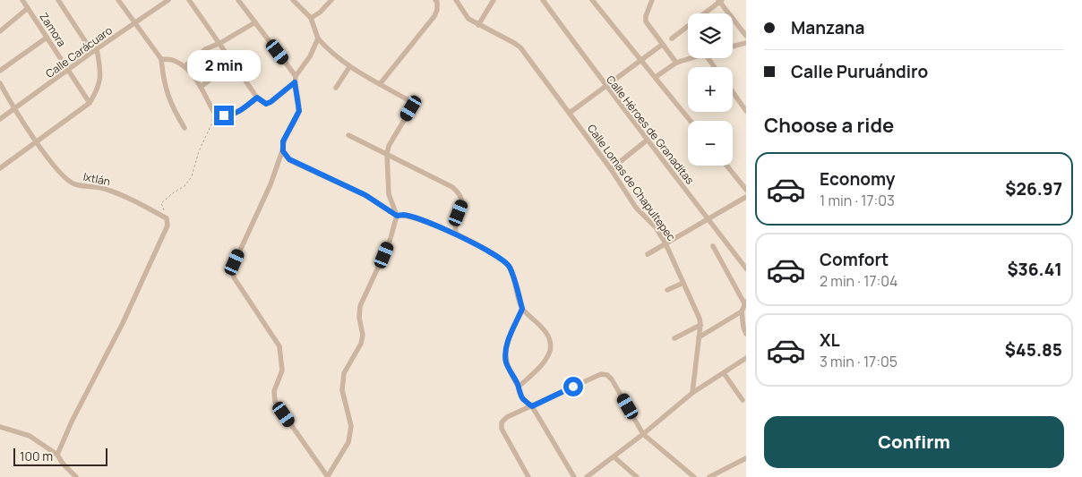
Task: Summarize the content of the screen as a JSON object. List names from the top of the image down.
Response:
{
  "streets": {
    "street": [
      "Zamora",
      "Calle Carácuaro",
      "Calle Héroes de Granaditas",
      "Ixtlán",
      "Calle Lomas de Chapultepec"
    ]
  },
  "crossings": [
    ["Zamora", "Calle Carácuaro"],
    ["Calle Carácuaro", "Ixtlán"]
  ],
  "scale_bar": "100 m",
  "page": {
    "banner": ["Manzana", "Calle Puruándiro"],
    "map_buttons": ["+", "−"],
    "bubble": "2 min",
    "heading": "Choose a ride",
    "list": [
      {
        "name": "Economy",
        "note": "1 min · 17:03",
        "value": "$26.97"
      },
      {
        "name": "Comfort",
        "note": "2 min · 17:04",
        "value": "$36.41"
      },
      {
        "name": "XL",
        "note": "3 min · 17:05",
        "value": "$45.85"
      }
    ],
    "buttons": "Confirm",
    "scale": "100 m"
  }
}
